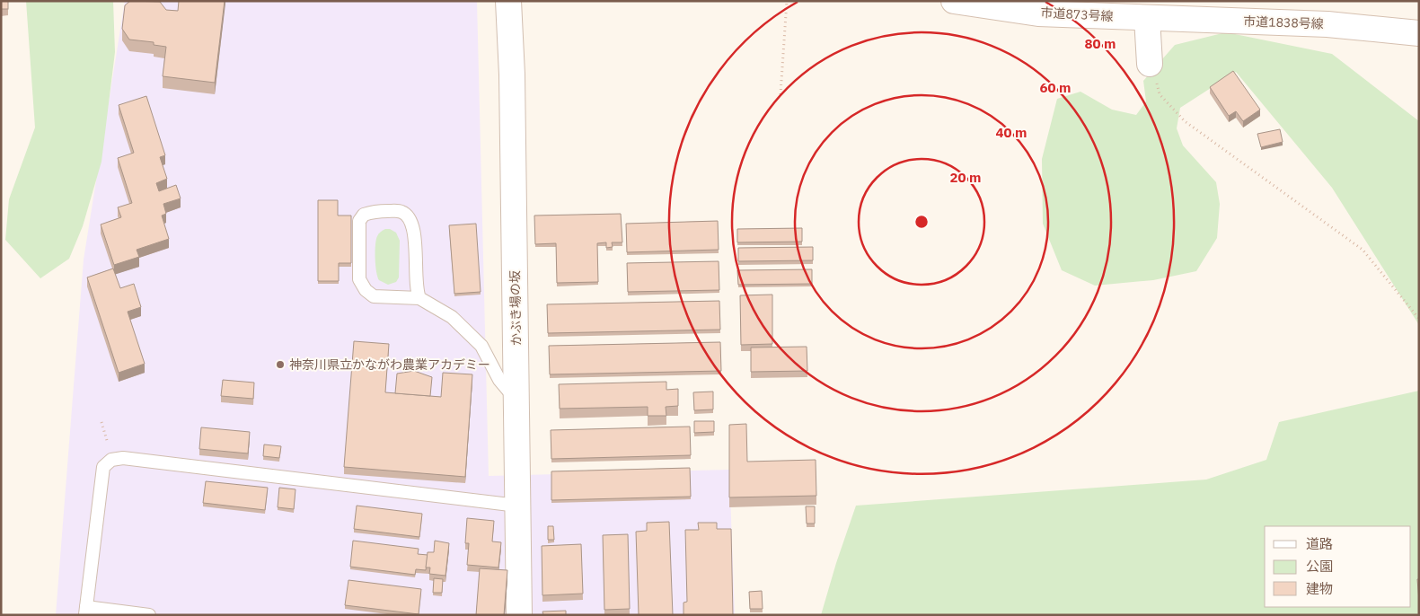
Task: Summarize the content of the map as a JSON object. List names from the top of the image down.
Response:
{
  "streets": {
    "street": ["市道873号線", "市道1838号線", "かぶき場の坂"]
  },
  "crossings": [
    ["市道873号線", "市道1838号線"]
  ],
  "places": ["神奈川県立かながわ農業アカデミー"],
  "legend": ["道路", "公園", "建物"],
  "rings": [
    "80 m",
    "60 m",
    "40 m",
    "20 m"
  ]
}
